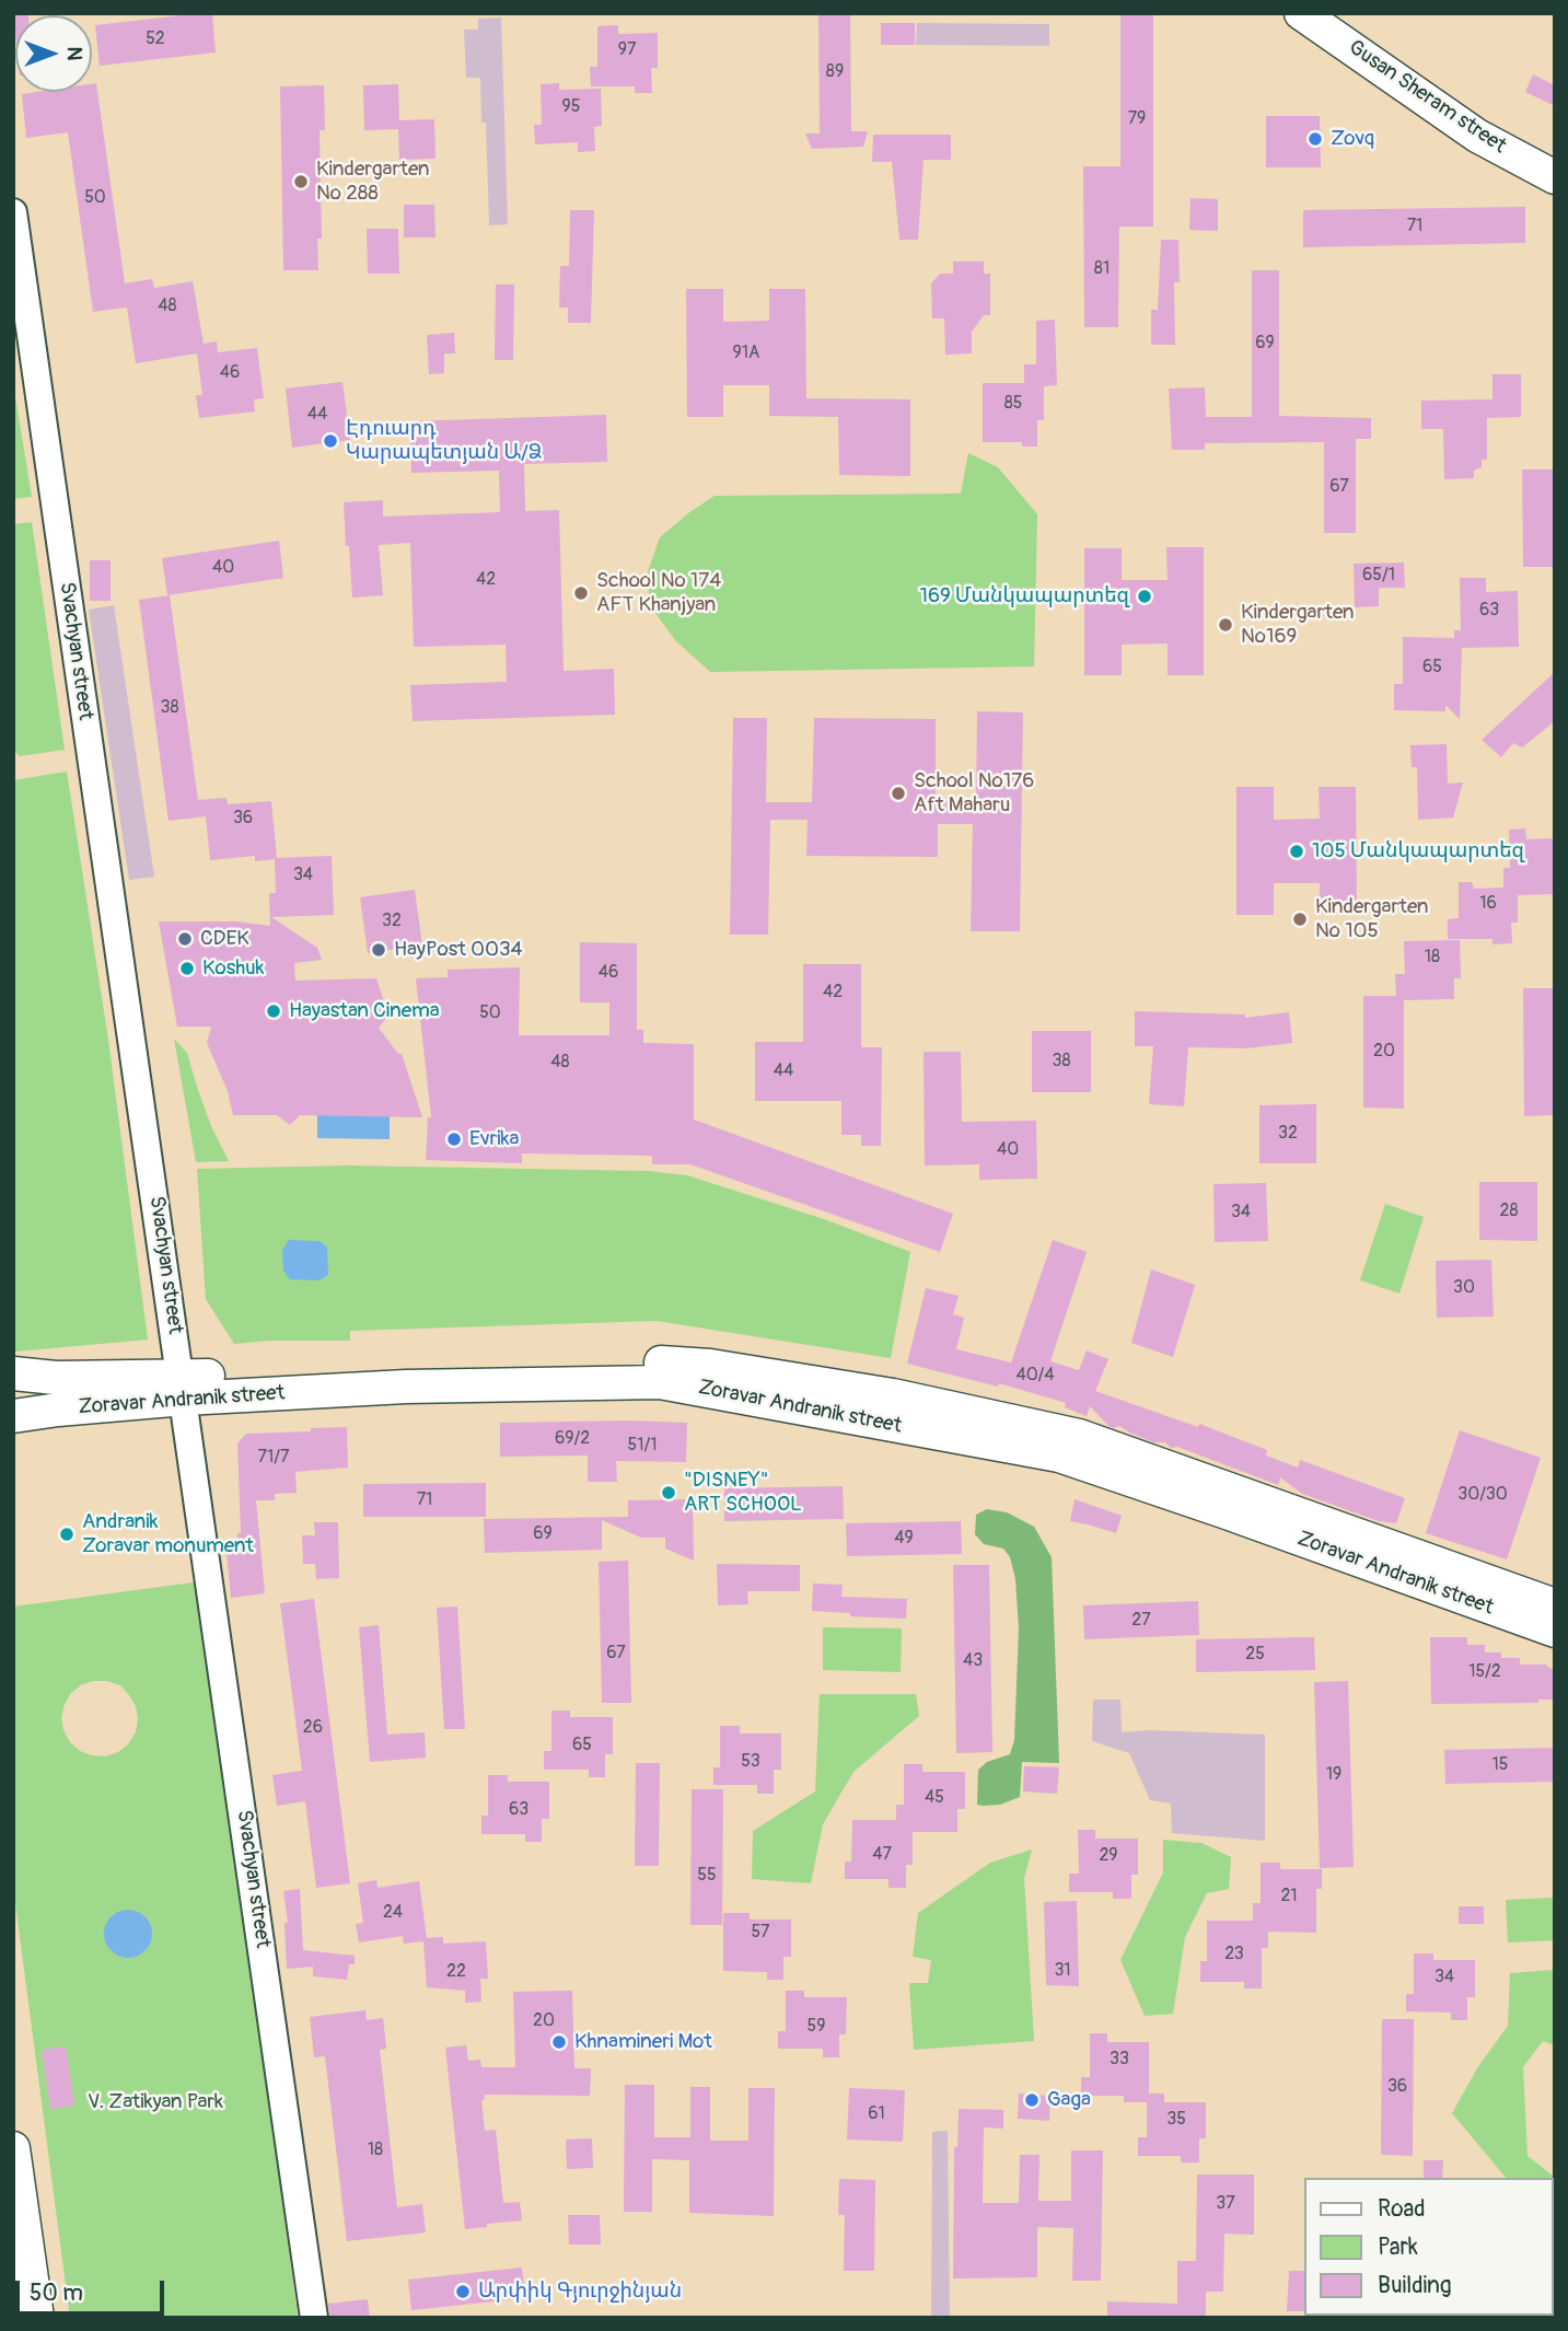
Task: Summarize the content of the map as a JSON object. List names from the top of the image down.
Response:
{
  "streets": {
    "main road": ["Gusan Sheram street", "Zoravar Andranik street"],
    "street": ["Svachyan street"]
  },
  "crossings": [
    ["Svachyan street", "Zoravar Andranik street"]
  ],
  "parks": ["V. Zatikyan Park"],
  "places": [
    "Zovq",
    "Kindergarten No 288",
    "Էդուարդ Կարապետյան Ա/Ձ",
    "School No 174 AFT Khanjyan",
    "169 Մանկապարտեզ",
    "Kindergarten No169",
    "School No176 Aft Maharu",
    "105 Մանկապարտեզ",
    "Kindergarten No 105",
    "CDEK",
    "HayPost 0034",
    "Koshuk",
    "Hayastan Cinema",
    "Evrika",
    "\"DISNEY\" ART SCHOOL",
    "Andranik Zoravar monument",
    "Khnamineri Mot",
    "Gaga",
    "Արփիկ Գյուրջինյան"
  ],
  "house_numbers": [
    "52",
    "97",
    "89",
    "95",
    "79",
    "50",
    "71",
    "81",
    "48",
    "69",
    "91A",
    "46",
    "85",
    "44",
    "67",
    "40",
    "65/1",
    "42",
    "63",
    "65",
    "38",
    "36",
    "34",
    "16",
    "32",
    "18",
    "46",
    "42",
    "50",
    "20",
    "38",
    "48",
    "44",
    "32",
    "40",
    "28",
    "34",
    "30",
    "40/4",
    "69/2",
    "51/1",
    "71/7",
    "30/30",
    "71",
    "69",
    "49",
    "27",
    "67",
    "25",
    "43",
    "15/2",
    "26",
    "65",
    "53",
    "15",
    "19",
    "45",
    "63",
    "47",
    "29",
    "55",
    "21",
    "24",
    "57",
    "23",
    "31",
    "22",
    "34",
    "20",
    "59",
    "33",
    "36",
    "61",
    "35",
    "18",
    "37"
  ],
  "legend": ["Road", "Park", "Building"],
  "scale_bar": "50 m",
  "north": "right"
}
